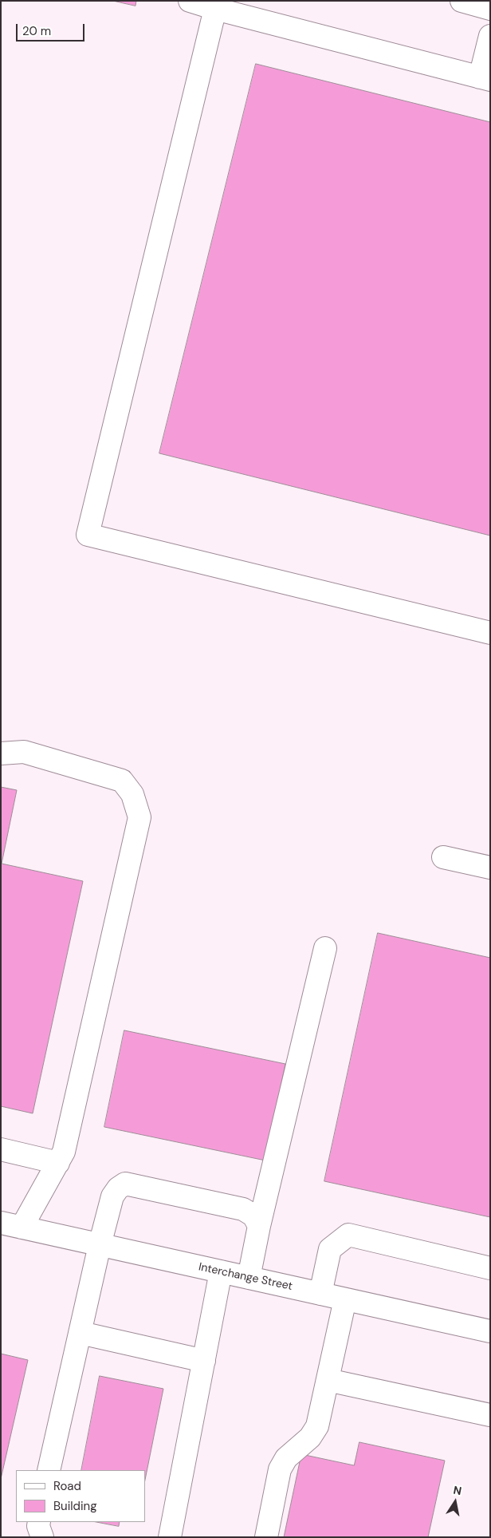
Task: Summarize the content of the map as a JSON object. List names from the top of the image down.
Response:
{
  "streets": {
    "street": ["Interchange Street"]
  },
  "legend": ["Road", "Building"],
  "scale_bar": "20 m",
  "north": "top"
}
